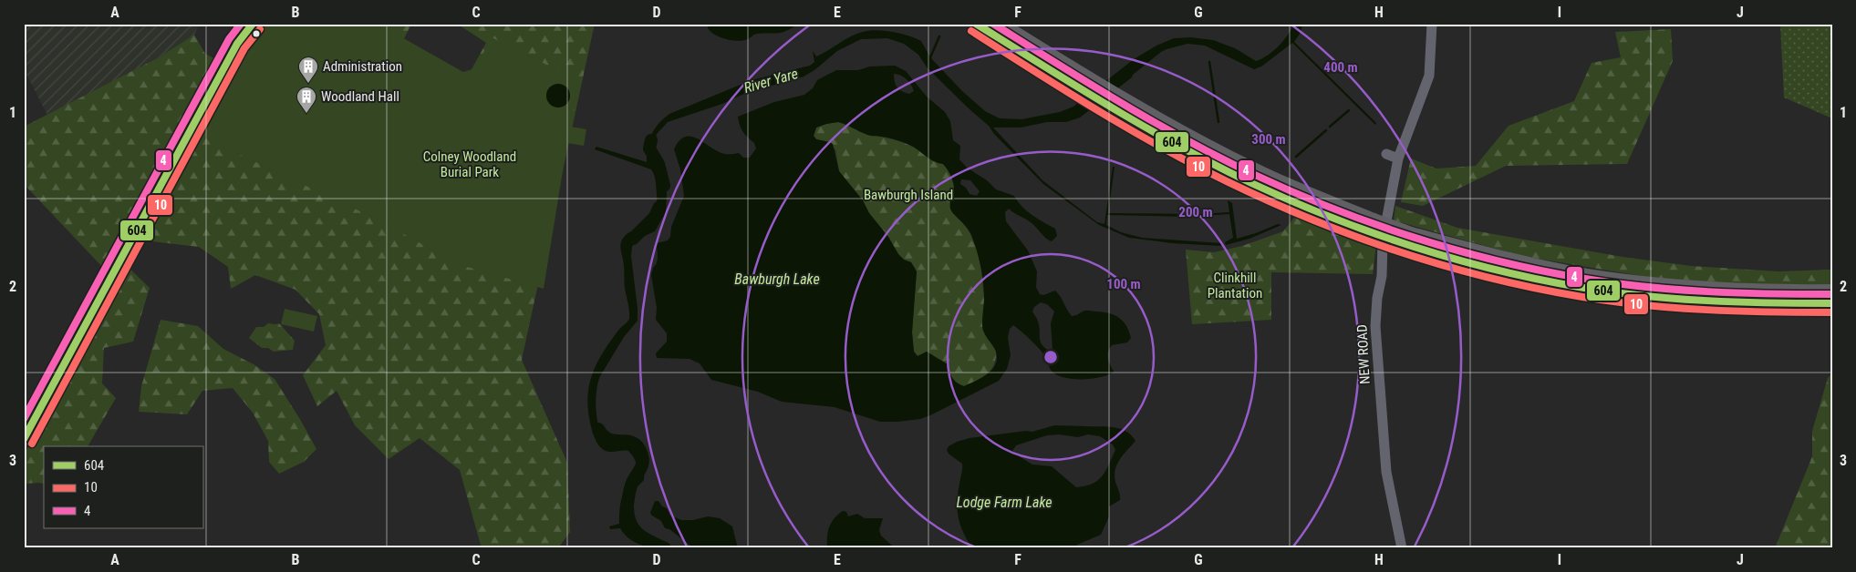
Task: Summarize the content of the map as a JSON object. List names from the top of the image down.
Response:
{
  "streets": {
    "street": ["NEW ROAD"]
  },
  "water": ["River Yare", "Bawburgh Lake", "Lodge Farm Lake"],
  "parks": ["Colney Woodland Burial Park", "Bawburgh Island", "Clinkhill Plantation"],
  "places": {
    "building": ["Administration", "Woodland Hall"]
  },
  "lines": ["transit line 604", "transit line 4", "transit line 10"],
  "legend": ["604", "10", "4"],
  "grid": {
    "columns": [
      "A",
      "B",
      "C",
      "D",
      "E",
      "F",
      "G",
      "H",
      "I",
      "J"
    ],
    "rows": ["1", "2", "3"]
  },
  "rings": [
    "400 m",
    "300 m",
    "200 m",
    "100 m"
  ]
}
